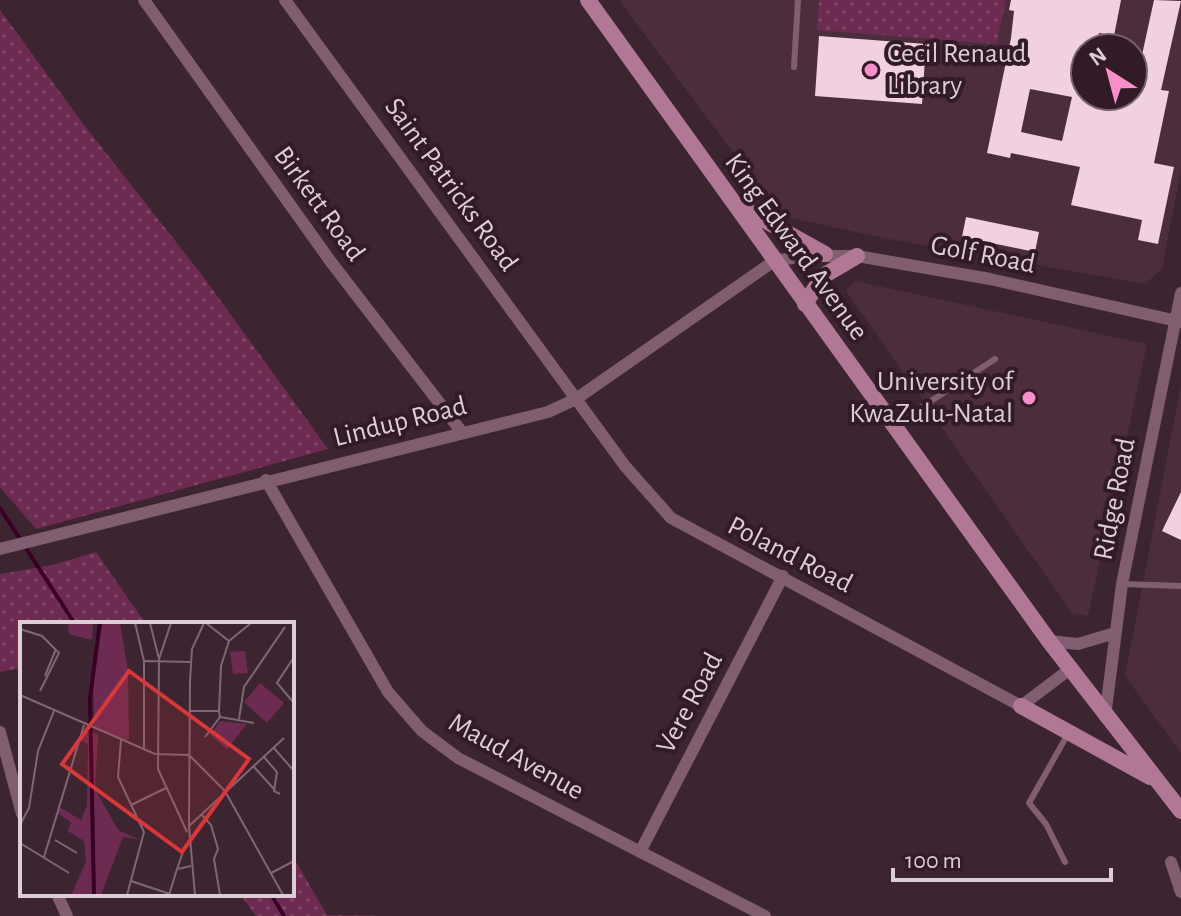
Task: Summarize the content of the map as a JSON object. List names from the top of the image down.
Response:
{
  "streets": {
    "street": [
      "Saint Patricks Road",
      "Birkett Road",
      "King Edward Avenue",
      "Golf Road",
      "Lindup Road",
      "Ridge Road",
      "Poland Road",
      "Vere Road",
      "Maud Avenue"
    ]
  },
  "crossings": [
    ["Saint Patricks Road", "Lindup Road"],
    ["Saint Patricks Road", "Poland Road"],
    ["Birkett Road", "Lindup Road"],
    ["King Edward Avenue", "Golf Road"],
    ["King Edward Avenue", "Lindup Road"],
    ["King Edward Avenue", "Ridge Road"],
    ["Golf Road", "Lindup Road"],
    ["Golf Road", "Ridge Road"],
    ["Lindup Road", "Poland Road"],
    ["Lindup Road", "Maud Avenue"],
    ["Poland Road", "Vere Road"],
    ["Vere Road", "Maud Avenue"]
  ],
  "places": ["Cecil Renaud Library", "University of KwaZulu-Natal"],
  "scale_bar": "100 m",
  "north": "top left"
}
